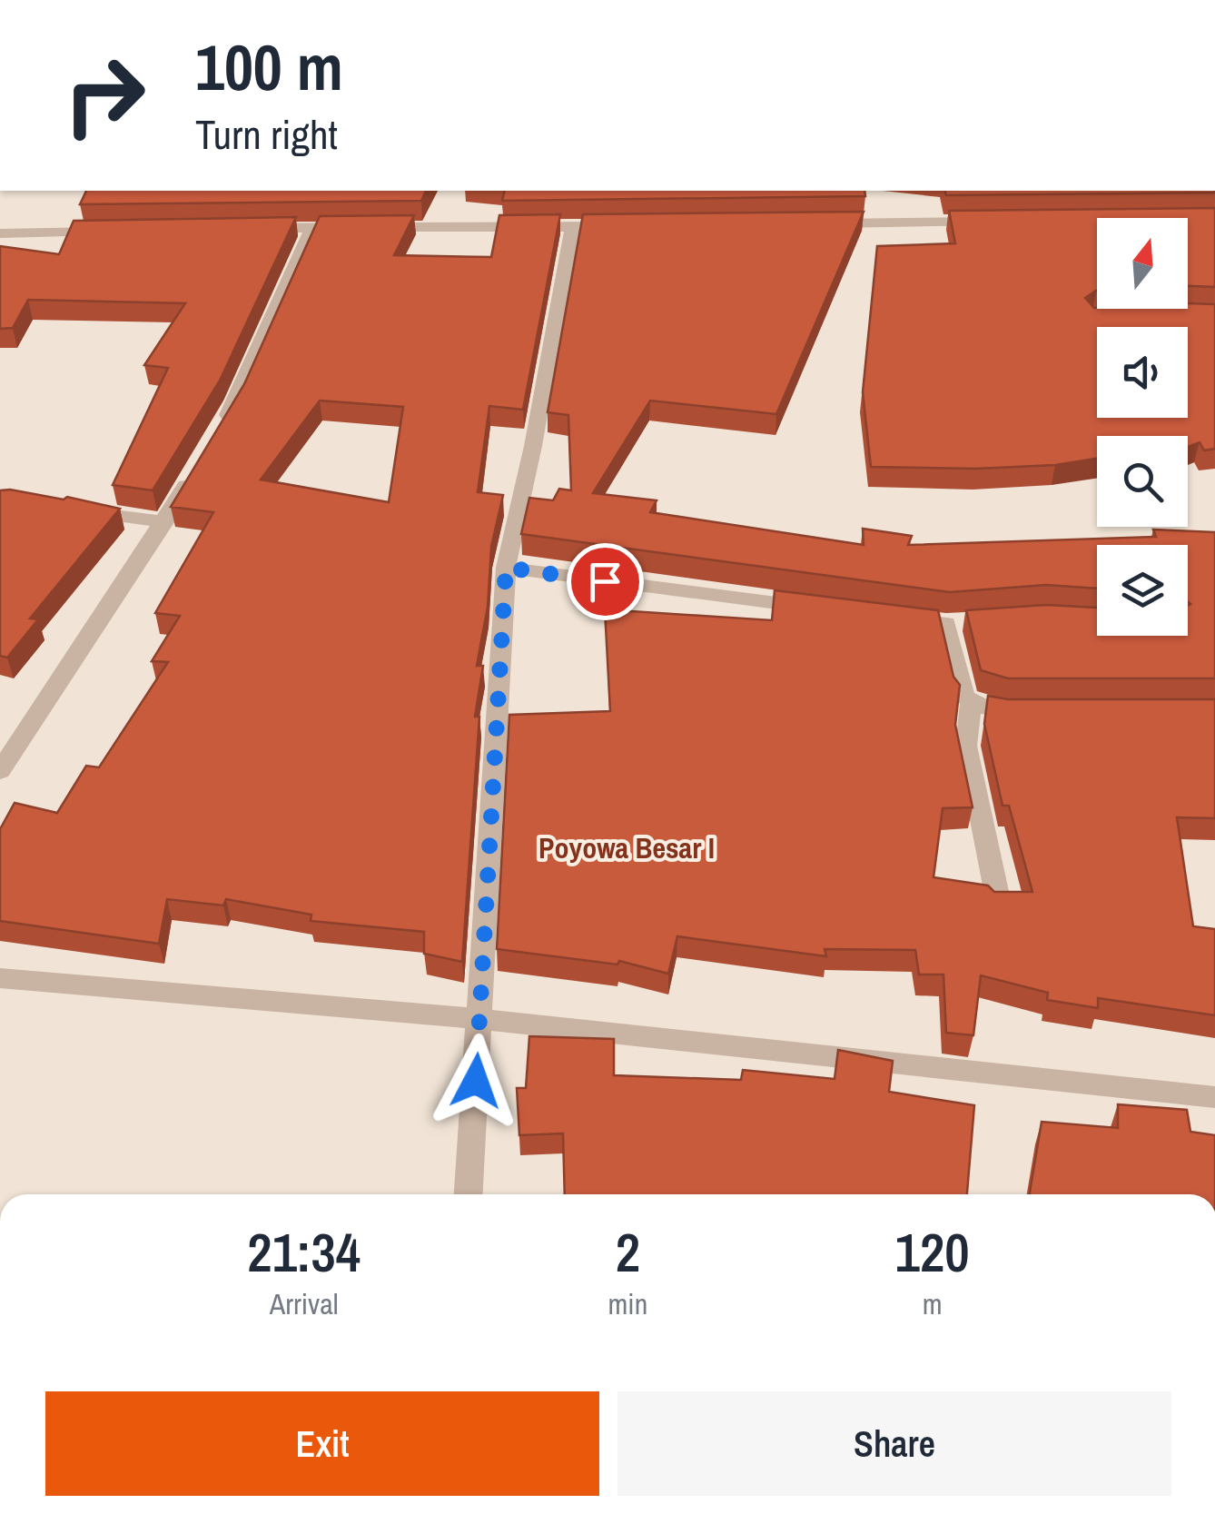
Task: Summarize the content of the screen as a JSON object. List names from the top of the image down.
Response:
{
  "districts": ["Poyowa Besar I"],
  "north": "top",
  "page": {
    "turn": ["100 m", "Turn right"],
    "eta": [
      "21:34",
      "Arrival",
      "2",
      "min",
      "120",
      "m"
    ],
    "buttons": ["Exit", "Share"]
  }
}
